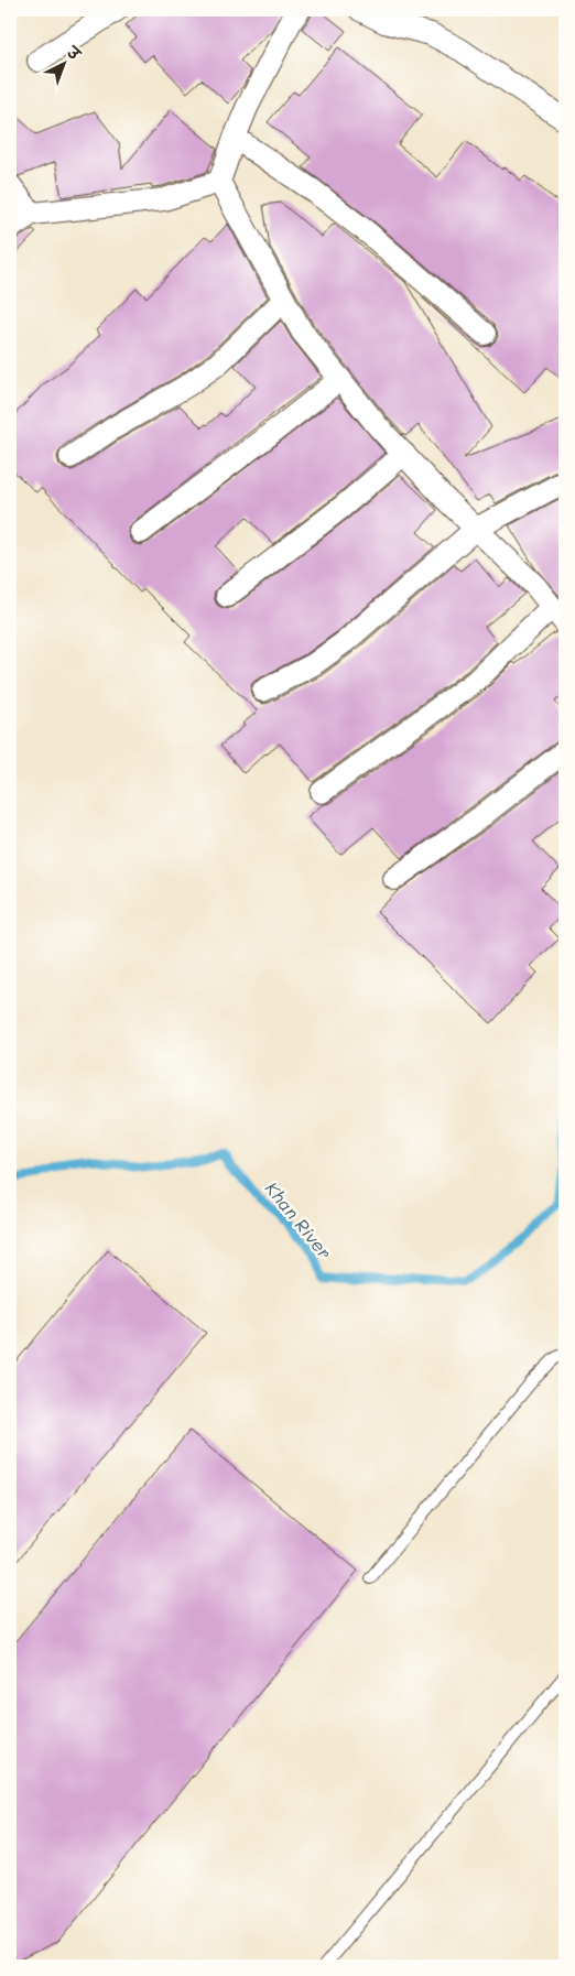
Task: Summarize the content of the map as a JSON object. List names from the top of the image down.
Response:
{
  "water": ["Khan River"],
  "north": "top right"
}
